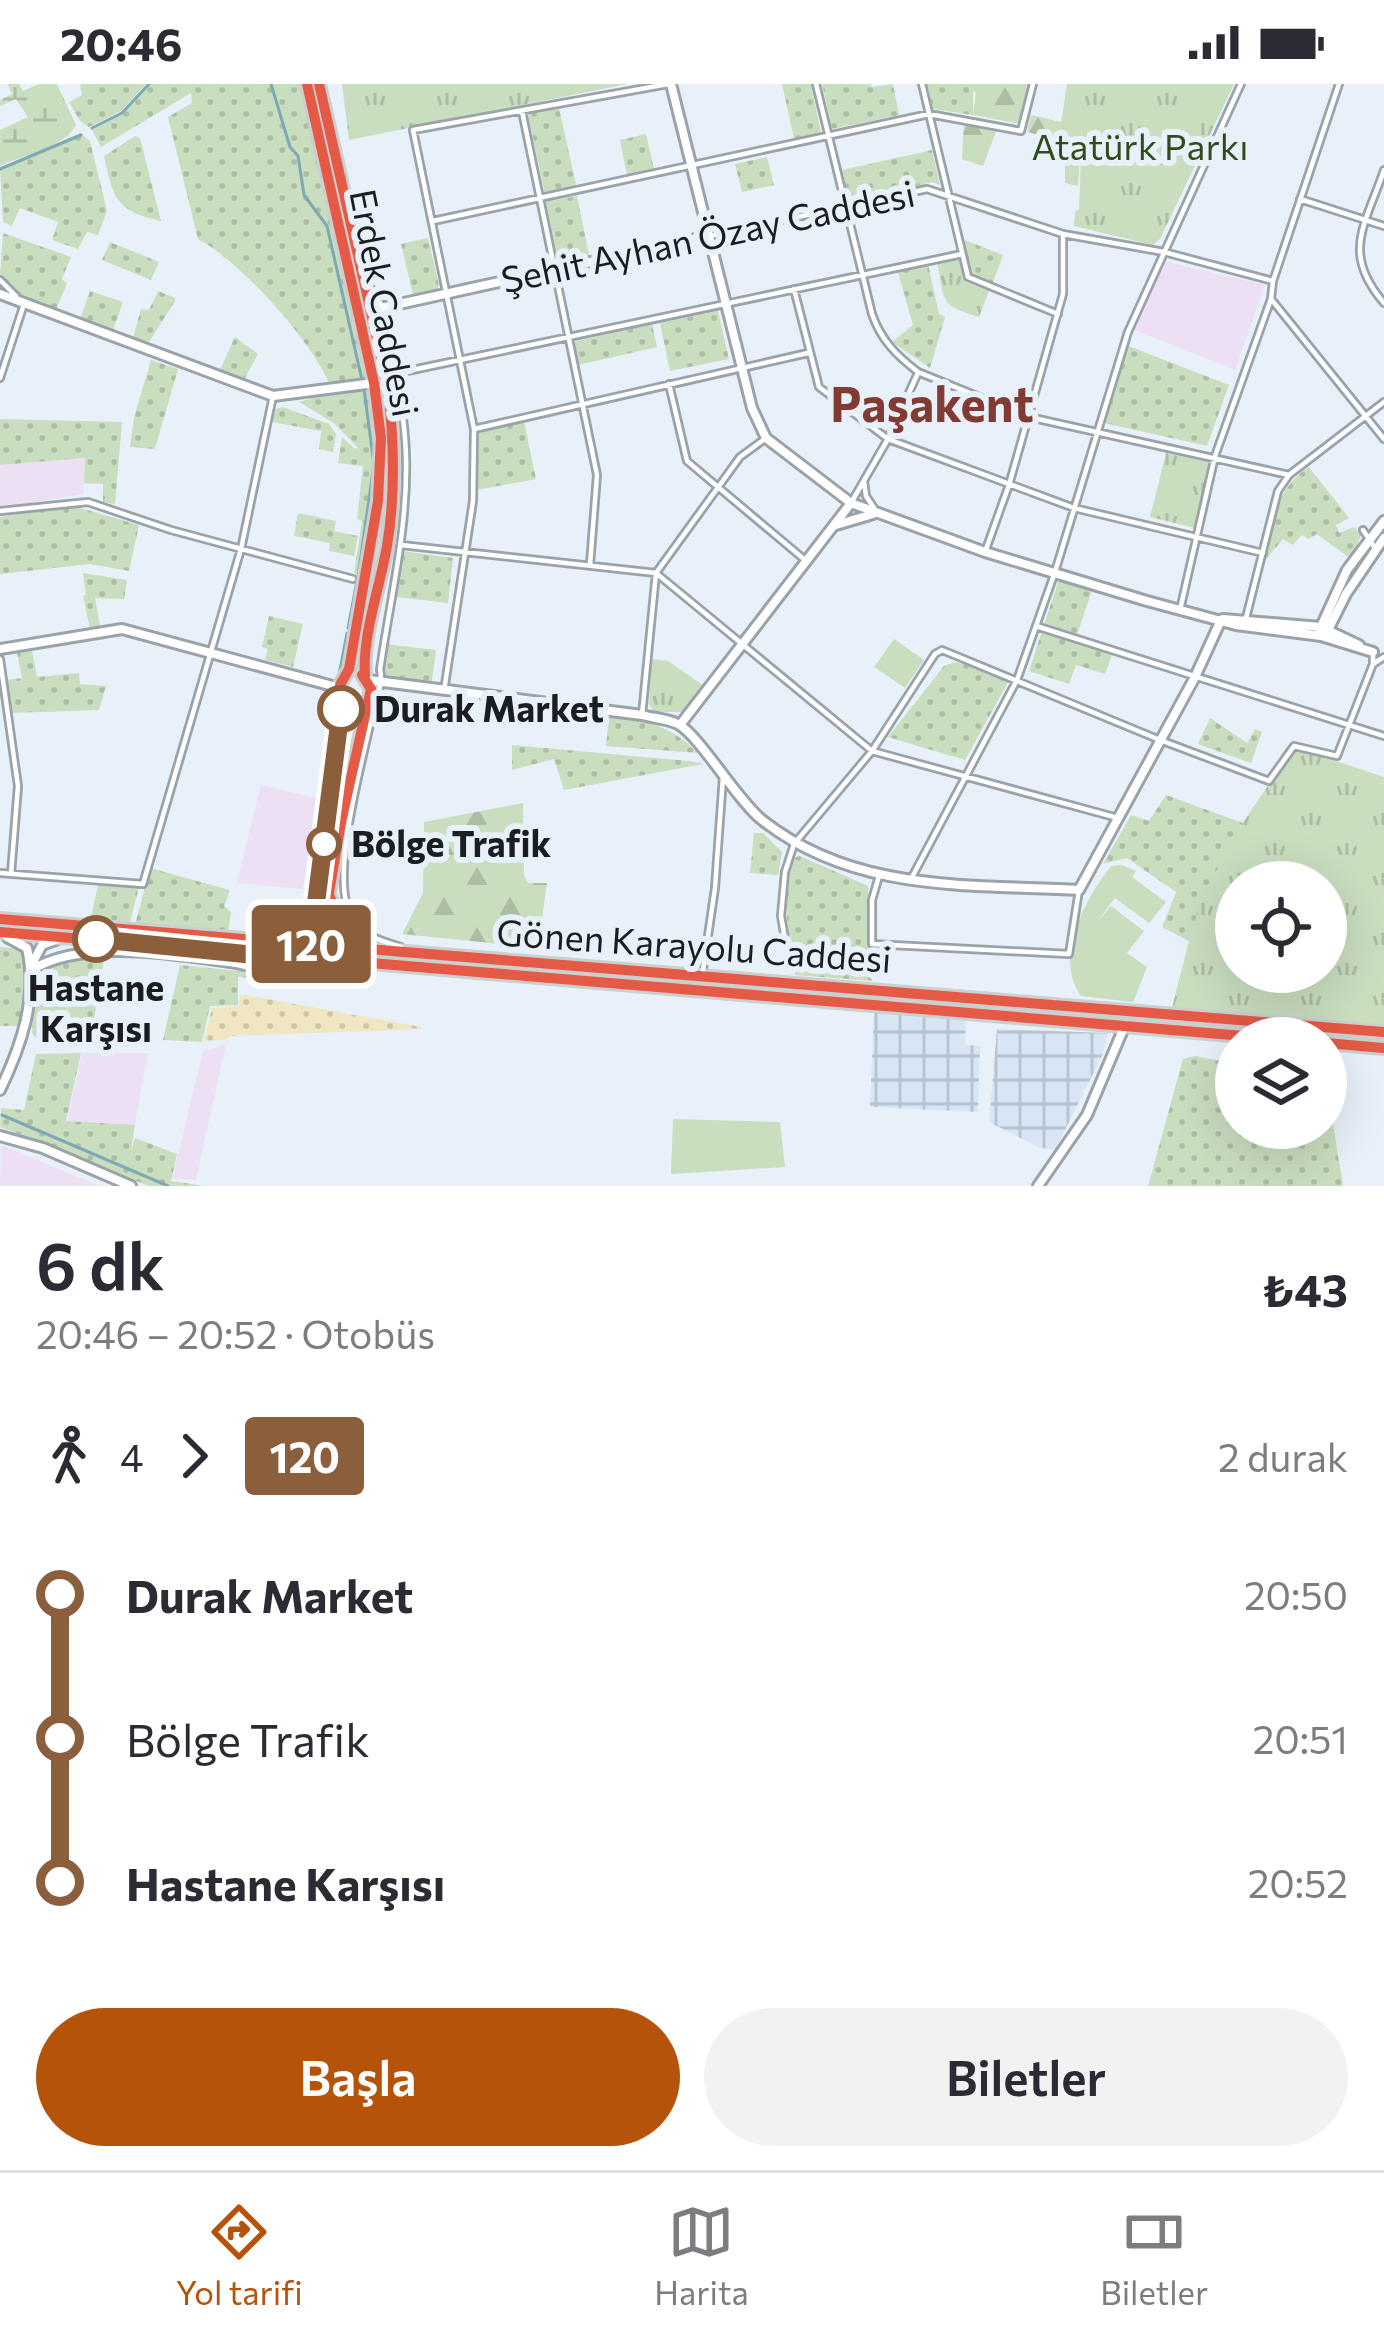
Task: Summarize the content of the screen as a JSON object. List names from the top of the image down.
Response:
{
  "streets": {
    "highway": ["Erdek Caddesi", "Gönen Karayolu Caddesi"],
    "street": ["Şehit Ayhan Özay Caddesi"]
  },
  "crossings": [
    ["Erdek Caddesi", "Gönen Karayolu Caddesi"]
  ],
  "districts": ["Paşakent"],
  "parks": ["Atatürk Parkı"],
  "places": ["Durak Market", "Bölge Trafik", "Hastane Karşısı"],
  "lines": ["bus line 120"],
  "page": {
    "status": "20:46",
    "on_map": "120",
    "heading": ["6 dk", "20:46 – 20:52 · Otobüs", "₺43"],
    "legs": ["4", "120", "2 durak"],
    "list": [
      {
        "name": "Durak Market",
        "value": "20:50"
      },
      {
        "name": "Bölge Trafik",
        "value": "20:51"
      },
      {
        "name": "Hastane Karşısı",
        "value": "20:52"
      }
    ],
    "buttons": ["Başla", "Biletler"],
    "tabs": ["Yol tarifi", "Harita", "Biletler"]
  }
}
